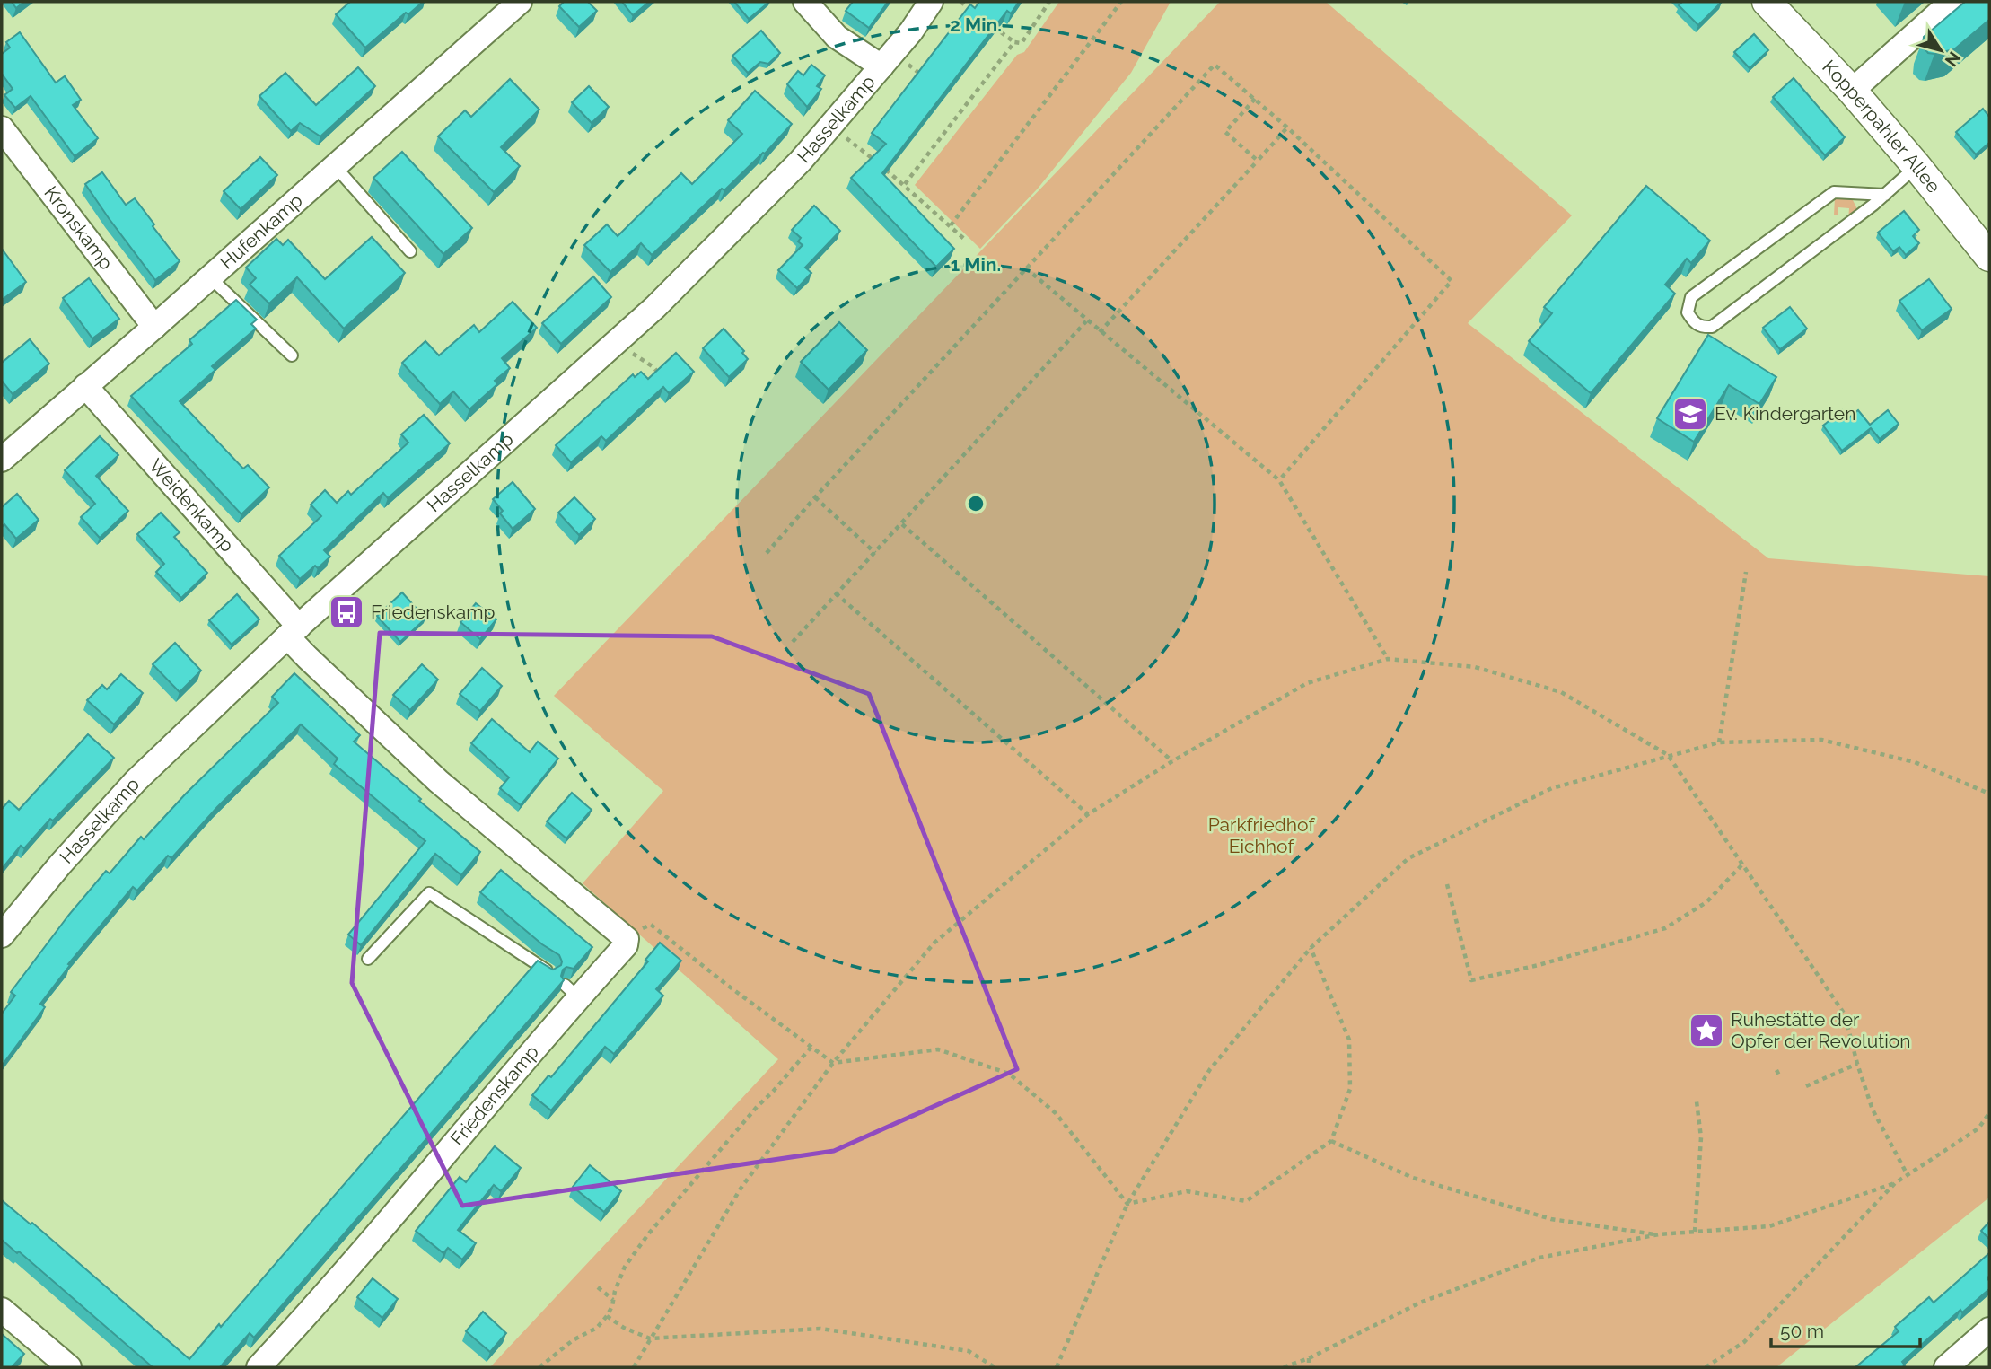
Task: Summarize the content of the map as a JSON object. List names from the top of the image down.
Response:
{
  "streets": {
    "street": [
      "Hasselkamp",
      "Kopperpahler Allee",
      "Kronskamp",
      "Hufenkamp",
      "Weidenkamp",
      "Friedenskamp"
    ]
  },
  "crossings": [
    ["Hasselkamp", "Weidenkamp"],
    ["Kronskamp", "Hufenkamp"],
    ["Hufenkamp", "Weidenkamp"]
  ],
  "parks": ["Parkfriedhof Eichhof"],
  "places": {
    "school or university": ["Ev. Kindergarten"],
    "bus stop": ["Friedenskamp"],
    "place": ["Ruhestätte der Opfer der Revolution"]
  },
  "scale_bar": "50 m",
  "north": "bottom right",
  "rings": ["2 Min.", "1 Min."]
}
